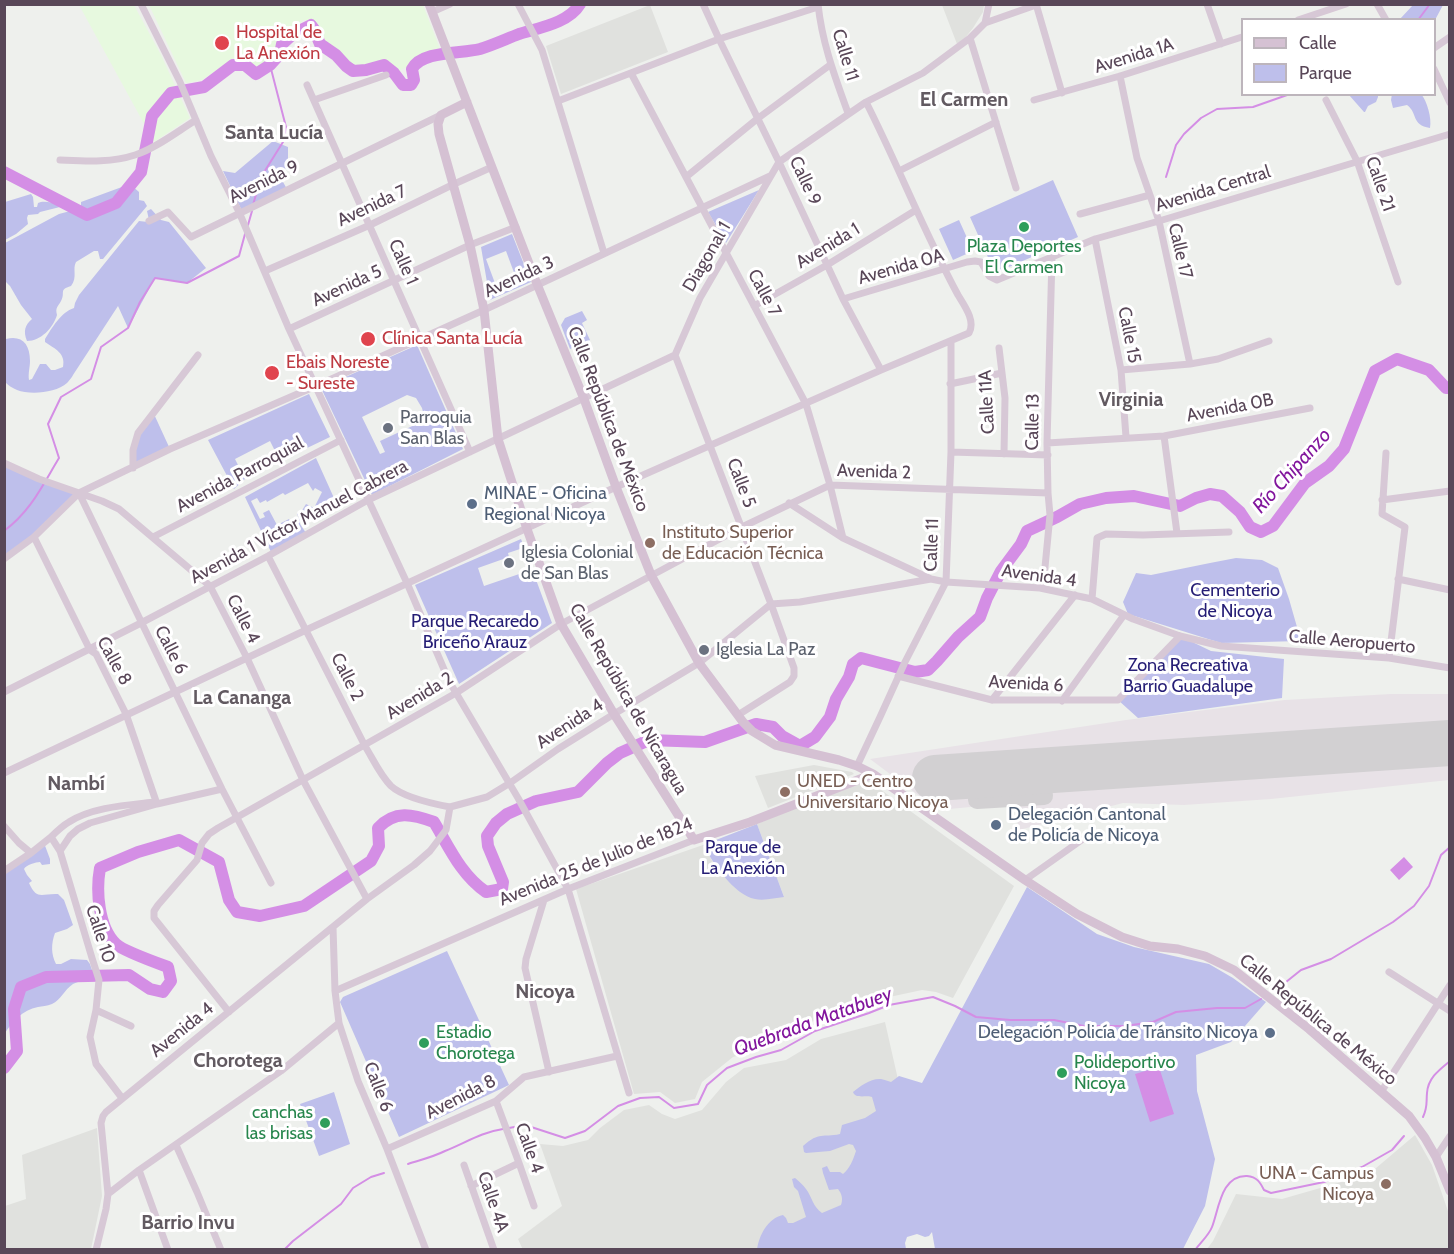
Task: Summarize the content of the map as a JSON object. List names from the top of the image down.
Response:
{
  "streets": {
    "main road": [
      "Avenida 9",
      "Calle República de México",
      "Calle República de Nicaragua",
      "Avenida 25 de Julio de 1824"
    ],
    "street": [
      "Calle 11",
      "Avenida 1A",
      "Calle 9",
      "Calle 21",
      "Avenida Central",
      "Avenida 7",
      "Avenida 1",
      "Calle 17",
      "Diagonal 1",
      "Calle 1",
      "Avenida 0A",
      "Avenida 3",
      "Avenida 5",
      "Calle 7",
      "Calle 15",
      "Calle 11A",
      "Avenida 0B",
      "Calle 13",
      "Avenida 2",
      "Avenida Parroquial",
      "Calle 5",
      "Avenida 1 Víctor Manuel Cabrera",
      "Avenida 4",
      "Calle 4",
      "Calle Aeropuerto",
      "Calle 6",
      "Calle 8",
      "Calle 2",
      "Avenida 6",
      "Calle 10",
      "Avenida 8",
      "Calle 4A"
    ]
  },
  "crossings": [
    ["Calle 11", "Avenida 1"],
    ["Calle 11", "Avenida 0A"],
    ["Calle 11", "Calle República de México"],
    ["Calle 11", "Avenida 2"],
    ["Calle 11", "Avenida 4"],
    ["Calle 11", "Avenida 6"],
    ["Avenida 1A", "Calle 17"],
    ["Calle 9", "Avenida 1"],
    ["Calle 9", "Avenida 0A"],
    ["Avenida 9", "Calle 1"],
    ["Avenida 9", "Calle República de México"],
    ["Avenida 9", "Calle República de Nicaragua"],
    ["Calle 21", "Avenida Central"],
    ["Avenida Central", "Calle 17"],
    ["Avenida Central", "Avenida 0A"],
    ["Avenida Central", "Calle 15"],
    ["Avenida Central", "Calle 13"],
    ["Avenida 7", "Calle 1"],
    ["Avenida 7", "Calle República de México"],
    ["Avenida 7", "Calle República de Nicaragua"],
    ["Avenida 1", "Calle 7"],
    ["Diagonal 1", "Avenida 3"],
    ["Diagonal 1", "Calle 7"],
    ["Diagonal 1", "Calle 5"],
    ["Diagonal 1", "Avenida 1 Víctor Manuel Cabrera"],
    ["Calle 1", "Avenida 3"],
    ["Calle 1", "Avenida 5"],
    ["Calle 1", "Avenida 1 Víctor Manuel Cabrera"],
    ["Avenida 3", "Calle 7"],
    ["Avenida 3", "Calle República de México"],
    ["Avenida 3", "Calle 4"],
    ["Avenida 3", "Calle 6"],
    ["Avenida 3", "Calle 8"],
    ["Avenida 3", "Calle República de Nicaragua"],
    ["Avenida 5", "Calle República de México"],
    ["Avenida 5", "Calle República de Nicaragua"],
    ["Calle 7", "Avenida 2"],
    ["Calle 15", "Avenida 0B"],
    ["Avenida 0B", "Calle 13"],
    ["Calle República de México", "Avenida 2"],
    ["Calle República de México", "Calle 5"],
    ["Calle República de México", "Avenida 1 Víctor Manuel Cabrera"],
    ["Calle República de México", "Avenida 4"],
    ["Calle República de México", "Avenida 25 de Julio de 1824"],
    ["Calle 13", "Avenida 2"],
    ["Calle 13", "Avenida 4"],
    ["Avenida 2", "Calle 5"],
    ["Avenida 2", "Avenida 4"],
    ["Avenida 2", "Calle 4"],
    ["Avenida 2", "Calle 6"],
    ["Avenida 2", "Calle 2"],
    ["Avenida 2", "Calle República de Nicaragua"],
    ["Avenida Parroquial", "Calle 4"],
    ["Calle 5", "Avenida 1 Víctor Manuel Cabrera"],
    ["Calle 5", "Avenida 4"],
    ["Avenida 1 Víctor Manuel Cabrera", "Calle 4"],
    ["Avenida 1 Víctor Manuel Cabrera", "Calle 6"],
    ["Avenida 1 Víctor Manuel Cabrera", "Calle 8"],
    ["Avenida 1 Víctor Manuel Cabrera", "Calle 2"],
    ["Avenida 1 Víctor Manuel Cabrera", "Calle República de Nicaragua"],
    ["Avenida 4", "Calle 4"],
    ["Avenida 4", "Calle Aeropuerto"],
    ["Avenida 4", "Calle 6"],
    ["Avenida 4", "Calle 2"],
    ["Avenida 4", "Avenida 6"],
    ["Avenida 4", "Calle República de Nicaragua"],
    ["Avenida 4", "Calle 10"],
    ["Calle 4", "Calle 6"],
    ["Calle 4", "Avenida 8"],
    ["Calle Aeropuerto", "Avenida 6"],
    ["Calle 6", "Avenida 25 de Julio de 1824"],
    ["Calle 6", "Avenida 8"],
    ["Calle República de Nicaragua", "Avenida 25 de Julio de 1824"]
  ],
  "districts": [
    "El Carmen",
    "Santa Lucía",
    "Virginia",
    "La Cananga",
    "Nambí",
    "Nicoya",
    "Chorotega",
    "Barrio Invu"
  ],
  "water": ["Río Chipanzo", "Quebrada Matabuey"],
  "parks": [
    "Cementerio de Nicoya",
    "Parque Recaredo Briceño Arauz",
    "Zona Recreativa Barrio Guadalupe",
    "Parque de La Anexión"
  ],
  "places": [
    "Hospital de La Anexión",
    "Plaza Deportes El Carmen",
    "Clínica Santa Lucía",
    "Ebais Noreste - Sureste",
    "Parroquia San Blas",
    "MINAE - Oficina Regional Nicoya",
    "Instituto Superior de Educación Técnica",
    "Iglesia Colonial de San Blas",
    "Iglesia La Paz",
    "UNED - Centro Universitario Nicoya",
    "Delegación Cantonal de Policía de Nicoya",
    "Delegación Policía de Tránsito Nicoya",
    "Estadio Chorotega",
    "Polideportivo Nicoya",
    "canchas las brisas",
    "UNA - Campus Nicoya"
  ],
  "legend": ["Calle", "Parque"]
}
